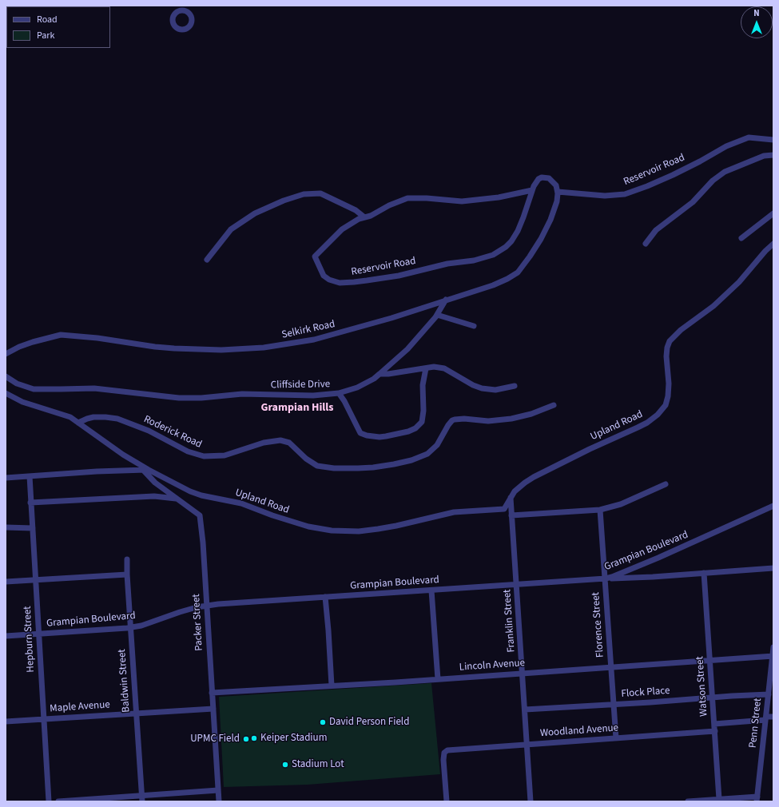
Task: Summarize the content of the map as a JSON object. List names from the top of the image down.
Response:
{
  "streets": {
    "street": [
      "Reservoir Road",
      "Selkirk Road",
      "Cliffside Drive",
      "Upland Road",
      "Roderick Road",
      "Grampian Boulevard",
      "Franklin Street",
      "Packer Street",
      "Florence Street",
      "Hepburn Street",
      "Lincoln Avenue",
      "Baldwin Street",
      "Watson Street",
      "Flock Place",
      "Maple Avenue",
      "Penn Street",
      "Woodland Avenue"
    ]
  },
  "crossings": [
    ["Reservoir Road", "Selkirk Road"],
    ["Upland Road", "Roderick Road"],
    ["Upland Road", "Packer Street"],
    ["Grampian Boulevard", "Franklin Street"],
    ["Grampian Boulevard", "Packer Street"],
    ["Grampian Boulevard", "Florence Street"],
    ["Grampian Boulevard", "Hepburn Street"],
    ["Grampian Boulevard", "Baldwin Street"],
    ["Franklin Street", "Lincoln Avenue"],
    ["Franklin Street", "Flock Place"],
    ["Franklin Street", "Woodland Avenue"],
    ["Packer Street", "Lincoln Avenue"],
    ["Packer Street", "Maple Avenue"],
    ["Florence Street", "Lincoln Avenue"],
    ["Florence Street", "Flock Place"],
    ["Florence Street", "Woodland Avenue"],
    ["Hepburn Street", "Maple Avenue"],
    ["Lincoln Avenue", "Watson Street"],
    ["Lincoln Avenue", "Penn Street"],
    ["Baldwin Street", "Maple Avenue"],
    ["Watson Street", "Flock Place"],
    ["Watson Street", "Woodland Avenue"],
    ["Flock Place", "Penn Street"]
  ],
  "districts": ["Grampian Hills"],
  "places": [
    "David Person Field",
    "Keiper Stadium",
    "UPMC Field",
    "Stadium Lot"
  ],
  "legend": ["Road", "Park"],
  "north": "top"
}
